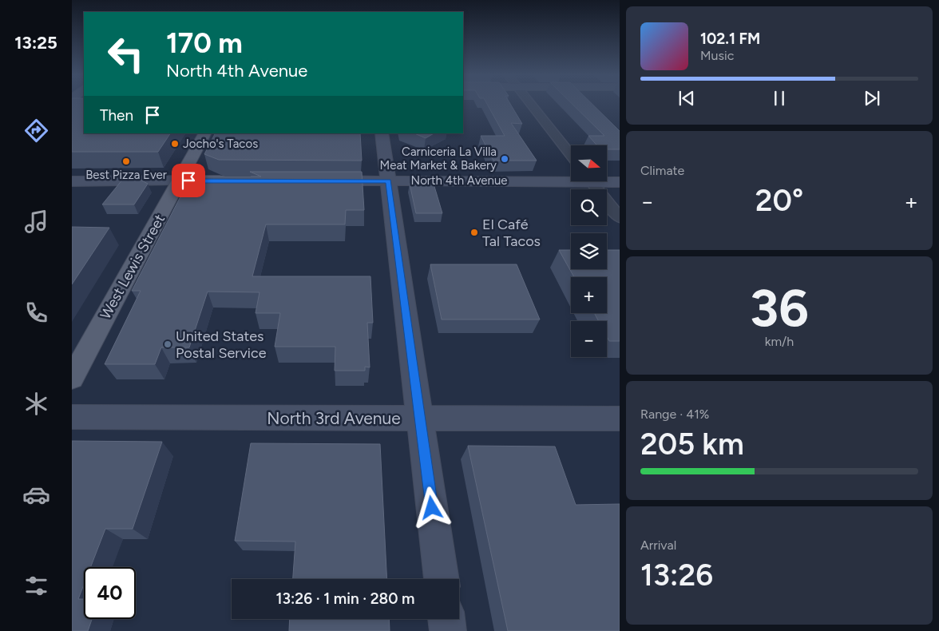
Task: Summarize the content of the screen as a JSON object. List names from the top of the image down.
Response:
{
  "streets": {
    "main road": ["West Lewis Street"],
    "street": ["North 4th Avenue", "North 3rd Avenue"]
  },
  "places": [
    "Jocho's Tacos",
    "Carniceria La Villa Meat Market & Bakery",
    "Best Pizza Ever",
    "El Café Tal Tacos",
    "United States Postal Service"
  ],
  "north": "right",
  "page": {
    "tabs": "13:25",
    "turn": ["170 m", "North 4th Avenue"],
    "song": ["102.1 FM", "Music"],
    "then": "Then",
    "tile": [
      "Climate",
      ["36", "km/h"],
      ["Range · 41%", "205 km"],
      ["Arrival", "13:26"]
    ],
    "map_buttons": ["+", "−"],
    "heat": ["−", "20°", "+"],
    "limit": "40",
    "trip": "13:26 · 1 min · 280 m"
  }
}
